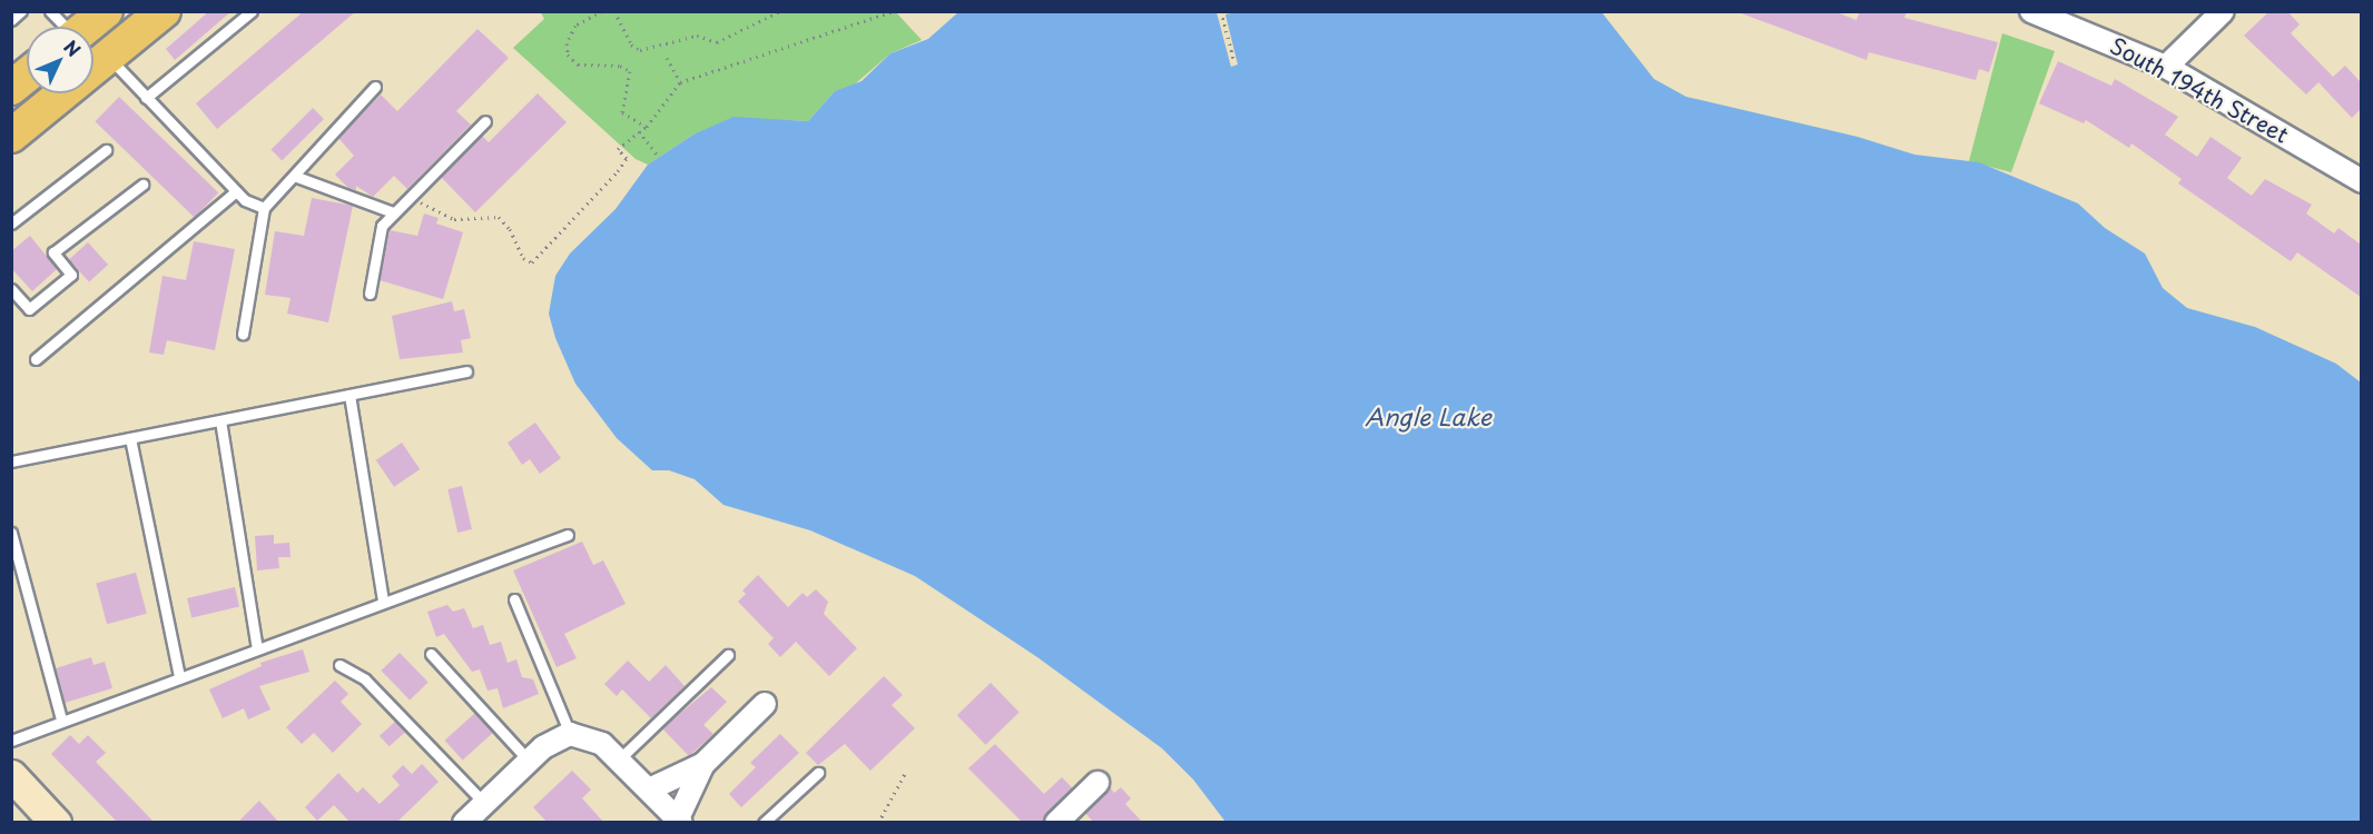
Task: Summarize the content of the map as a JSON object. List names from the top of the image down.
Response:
{
  "streets": {
    "street": ["South 194th Street"]
  },
  "water": ["Angle Lake"],
  "north": "top right"
}
